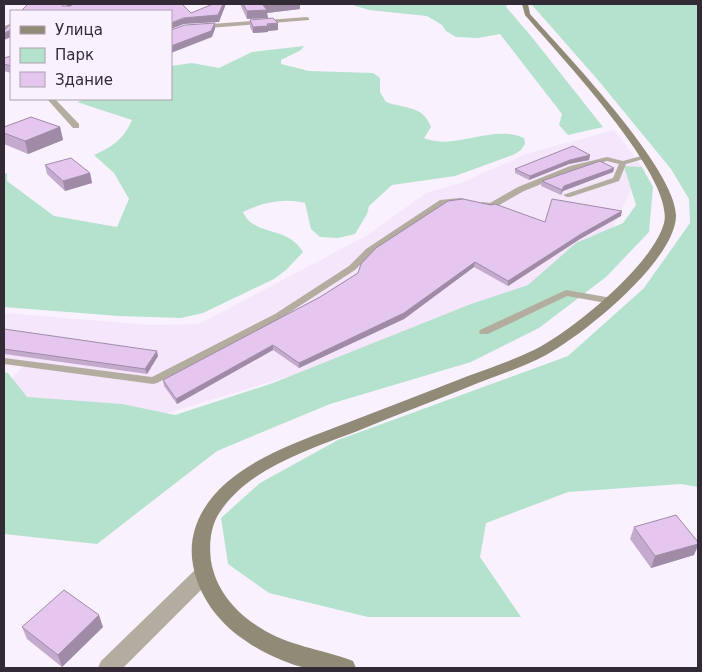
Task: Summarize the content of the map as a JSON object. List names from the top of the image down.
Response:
{
  "legend": ["Улица", "Парк", "Здание"]
}
